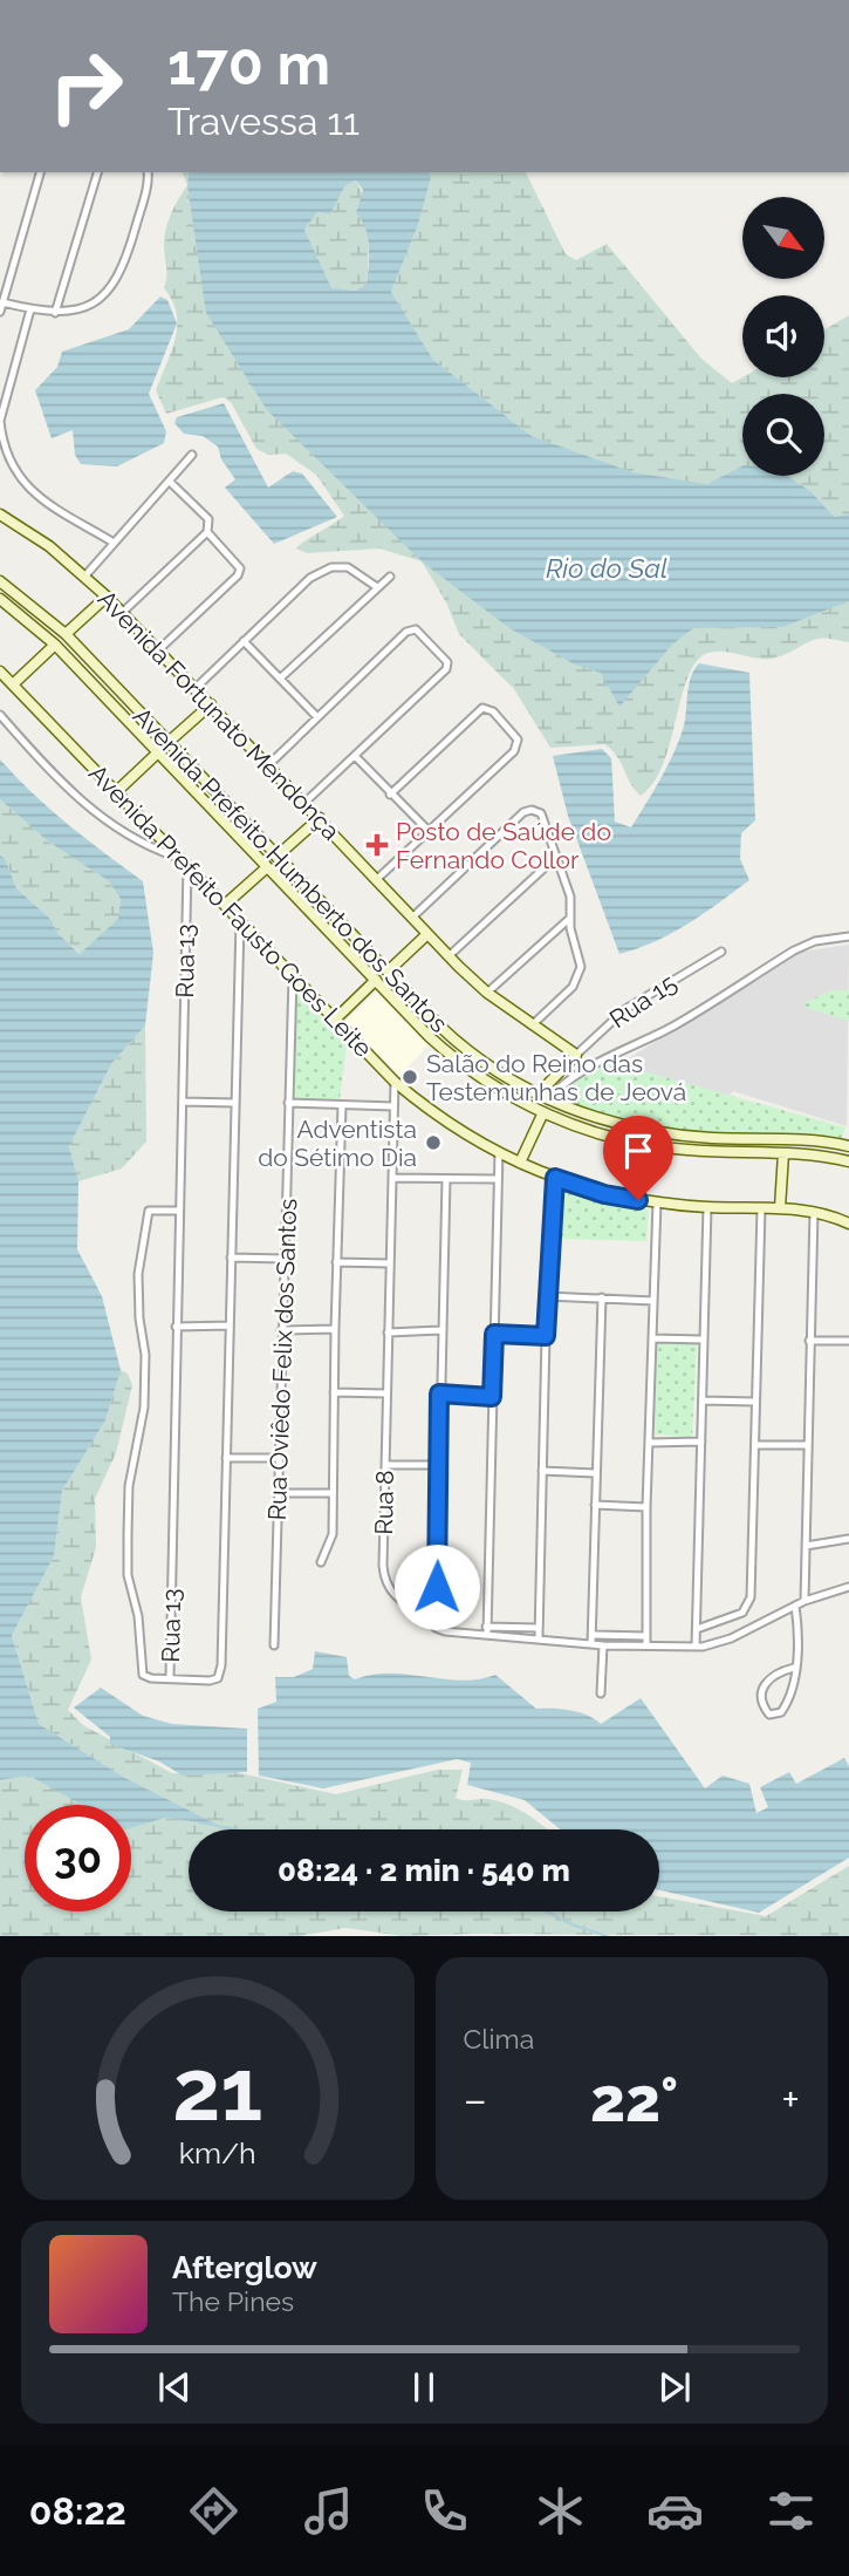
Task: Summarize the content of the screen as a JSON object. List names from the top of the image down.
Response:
{
  "streets": {
    "street": [
      "Avenida Fortunato Mendonça",
      "Avenida Prefeito Humberto dos Santos",
      "Avenida Prefeito Fausto Goes Leite",
      "Rua 13",
      "Rua 15",
      "Rua Oviêdo Felix dos Santos",
      "Rua 8"
    ]
  },
  "crossings": [
    ["Avenida Fortunato Mendonça", "Rua 15"],
    ["Avenida Prefeito Humberto dos Santos", "Rua 15"],
    ["Avenida Prefeito Fausto Goes Leite", "Rua 13"],
    ["Avenida Prefeito Fausto Goes Leite", "Rua Oviêdo Felix dos Santos"],
    ["Avenida Prefeito Fausto Goes Leite", "Rua 8"]
  ],
  "water": ["Rio do Sal"],
  "places": {
    "health": ["Posto de Saúde do Fernando Collor"],
    "other": ["Salão do Reino das Testemunhas de Jeová", "Adventista do Sétimo Dia"]
  },
  "north": "bottom right",
  "page": {
    "turn": ["170 m", "Travessa 11"],
    "limit": "30",
    "trip": "08:24 · 2 min · 540 m",
    "tile": "Clima",
    "heat": ["−", "22°", "+"],
    "song": ["Afterglow", "The Pines"],
    "tabs": "08:22",
    "gauge": ["21", "km/h"]
  }
}
